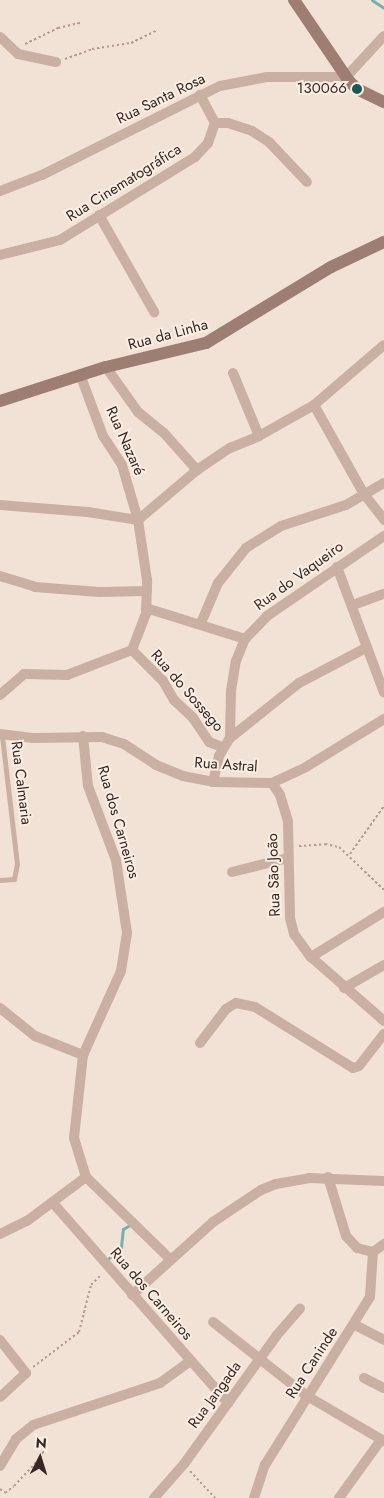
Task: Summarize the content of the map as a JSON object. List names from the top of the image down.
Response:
{
  "streets": {
    "street": [
      "Rua Santa Rosa",
      "Rua Cinematográfica",
      "Rua da Linha",
      "Rua Nazaré",
      "Rua do Vaqueiro",
      "Rua do Sossego",
      "Rua Astral",
      "Rua dos Carneiros",
      "Rua São João",
      "Rua Caninde",
      "Rua Jangada"
    ],
    "lane": ["Rua Calmaria"]
  },
  "crossings": [
    ["Rua da Linha", "Rua Nazaré"],
    ["Rua Nazaré", "Rua do Sossego"],
    ["Rua Astral", "Rua Calmaria"],
    ["Rua Astral", "Rua dos Carneiros"],
    ["Rua Astral", "Rua São João"],
    ["Rua dos Carneiros", "Rua Jangada"]
  ],
  "places": ["130066"],
  "north": "top"
}
